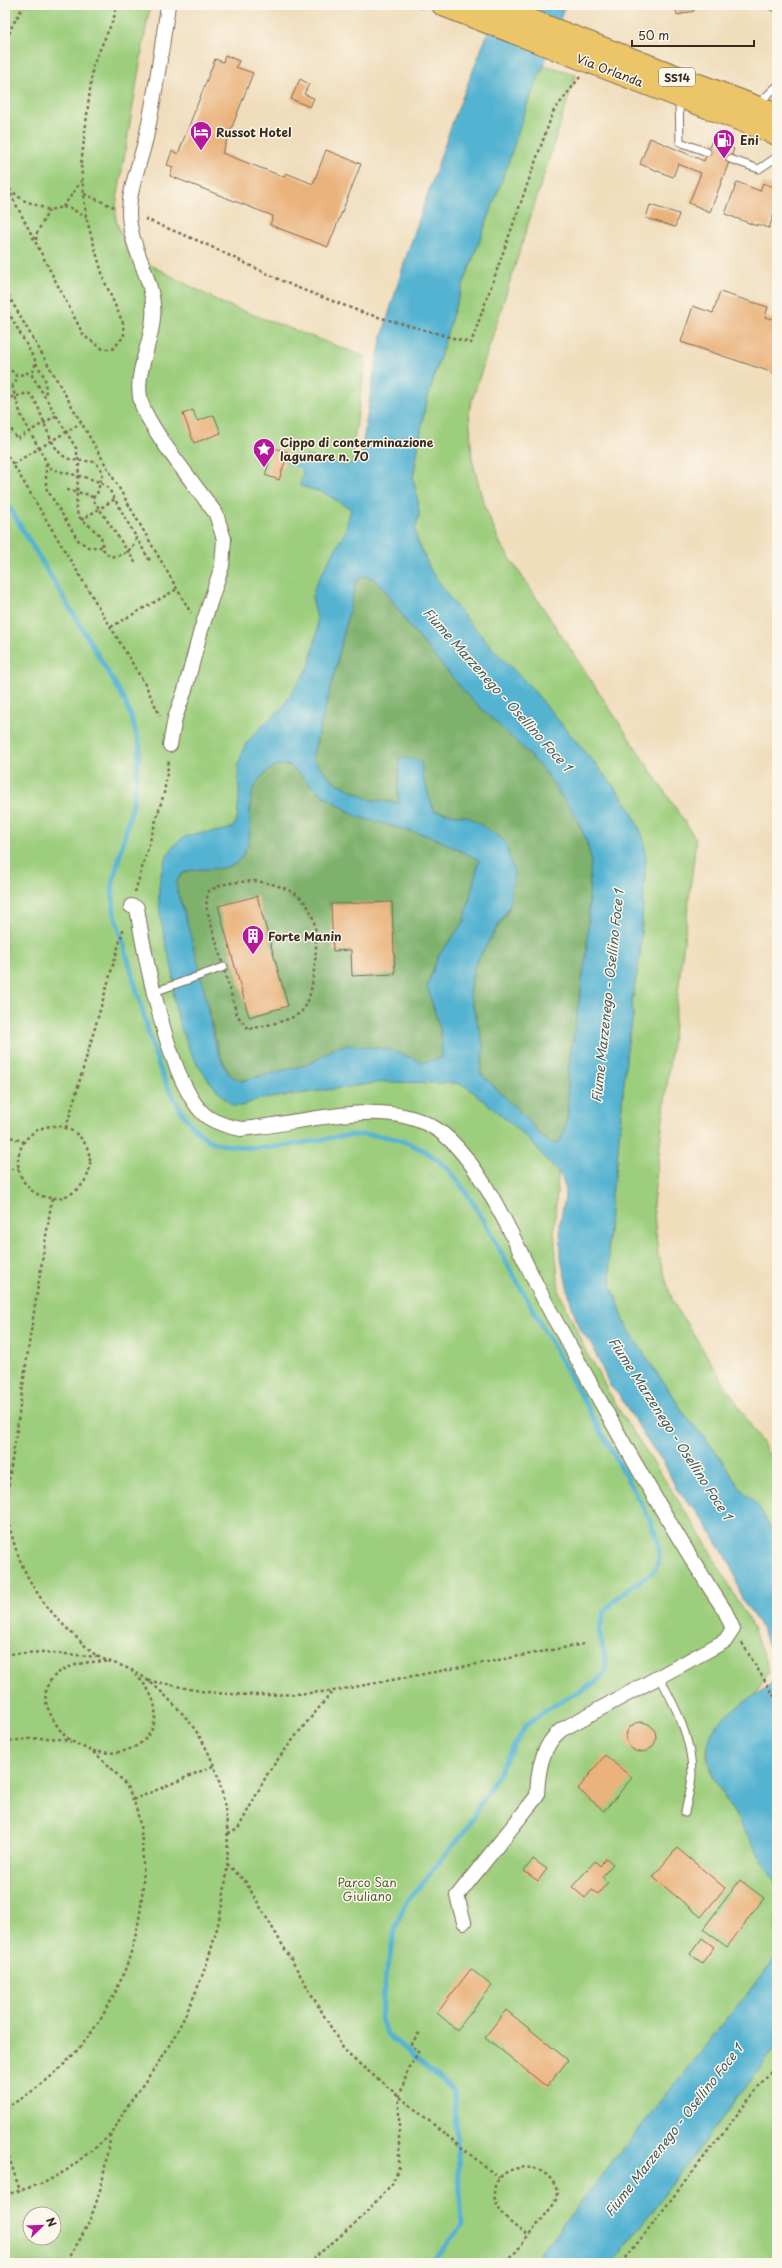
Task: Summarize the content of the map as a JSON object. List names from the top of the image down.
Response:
{
  "streets": {
    "main road": ["Via Orlanda", "SS14"]
  },
  "water": ["Fiume Marzenego - Osellino Foce 1"],
  "parks": ["Parco San Giuliano"],
  "places": {
    "hotel": ["Russot Hotel"],
    "fuel station": ["Eni"],
    "place": ["Cippo di conterminazione lagunare n. 70"],
    "building": ["Forte Manin"]
  },
  "scale_bar": "50 m",
  "north": "top right"
}
